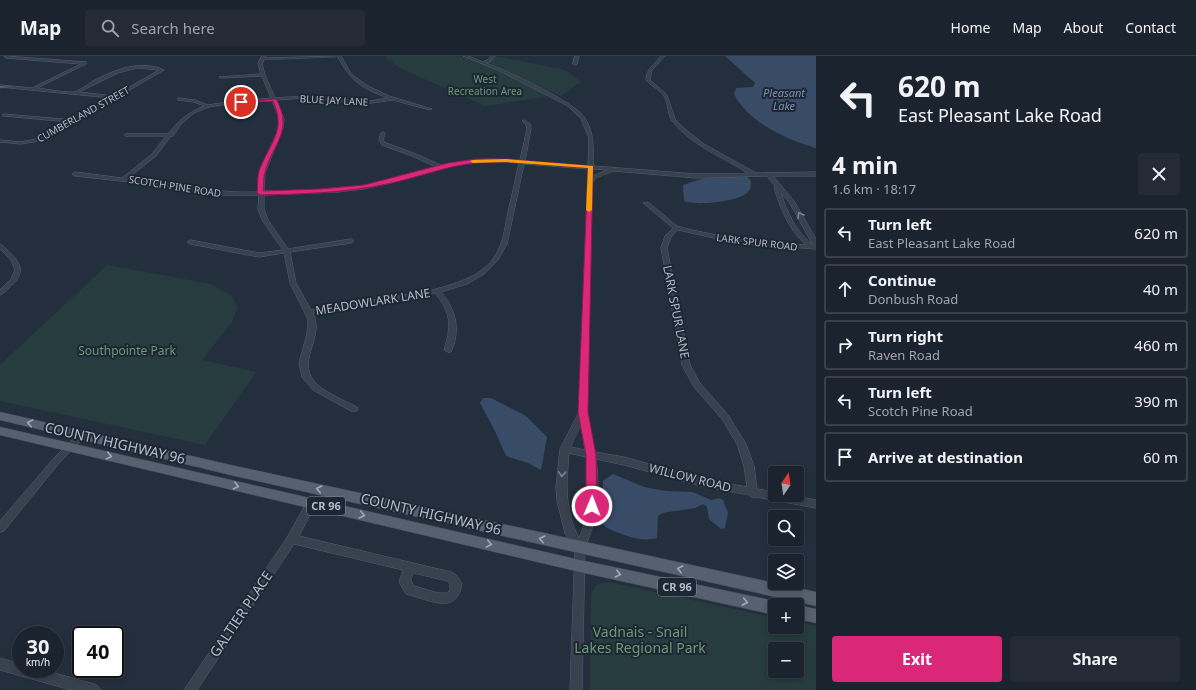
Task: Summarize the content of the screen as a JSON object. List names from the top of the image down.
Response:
{
  "streets": {
    "main road": ["COUNTY HIGHWAY 96", "CR 96"],
    "street": [
      "BLUE JAY LANE",
      "CUMBERLAND STREET",
      "SCOTCH PINE ROAD",
      "LARK SPUR ROAD",
      "MEADOWLARK LANE",
      "LARK SPUR LANE",
      "WILLOW ROAD",
      "GALTIER PLACE"
    ]
  },
  "crossings": [
    ["BLUE JAY LANE", "SCOTCH PINE ROAD"],
    ["SCOTCH PINE ROAD", "MEADOWLARK LANE"],
    ["LARK SPUR ROAD", "LARK SPUR LANE"],
    ["LARK SPUR LANE", "WILLOW ROAD"],
    ["COUNTY HIGHWAY 96", "GALTIER PLACE"]
  ],
  "water": ["Pleasant Lake"],
  "parks": ["West Recreation Area", "Southpointe Park", "Vadnais - Snail Lakes Regional Park"],
  "north": "top",
  "page": {
    "header": "Map",
    "search": "Search here",
    "nav": [
      "Home",
      "Map",
      "About",
      "Contact"
    ],
    "turn": ["620 m", "East Pleasant Lake Road"],
    "heading": ["4 min", "1.6 km · 18:17"],
    "list": [
      {
        "name": "Turn left",
        "note": "East Pleasant Lake Road",
        "value": "620 m"
      },
      {
        "name": "Continue",
        "note": "Donbush Road",
        "value": "40 m"
      },
      {
        "name": "Turn right",
        "note": "Raven Road",
        "value": "460 m"
      },
      {
        "name": "Turn left",
        "note": "Scotch Pine Road",
        "value": "390 m"
      },
      {
        "name": "Arrive at destination",
        "value": "60 m"
      }
    ],
    "map_buttons": ["+", "−"],
    "speed": "30 km/h",
    "limit": "40",
    "buttons": ["Exit", "Share"]
  }
}
